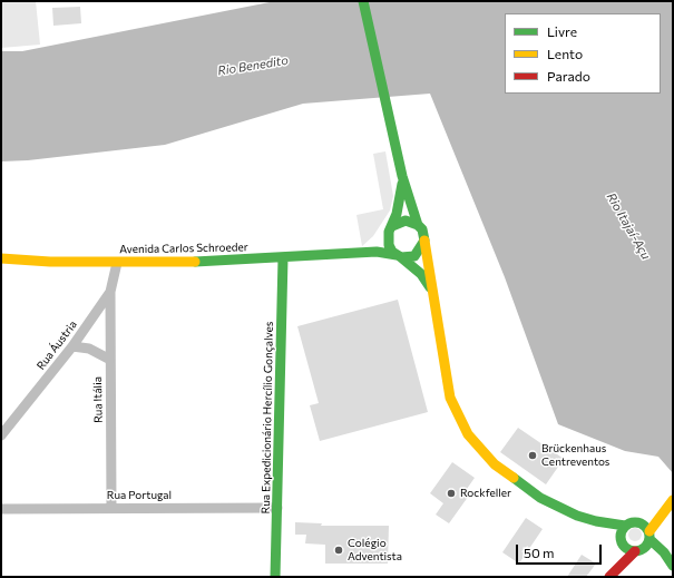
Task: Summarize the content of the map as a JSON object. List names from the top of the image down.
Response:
{
  "streets": {
    "main road": ["Avenida Carlos Schroeder", "Rua Expedicionário Hercílio Gonçalves"],
    "street": ["Rua Áustria", "Rua Itália", "Rua Portugal"]
  },
  "crossings": [
    ["Avenida Carlos Schroeder", "Rua Áustria"],
    ["Avenida Carlos Schroeder", "Rua Expedicionário Hercílio Gonçalves"],
    ["Rua Áustria", "Rua Itália"],
    ["Rua Itália", "Rua Portugal"],
    ["Rua Expedicionário Hercílio Gonçalves", "Rua Portugal"]
  ],
  "water": ["Rio Benedito", "Rio Itajaí-Açu"],
  "places": ["Brückenhaus Centreventos", "Rockfeller", "Colégio Adventista"],
  "legend": ["Livre", "Lento", "Parado"],
  "scale_bar": "50 m"
}
